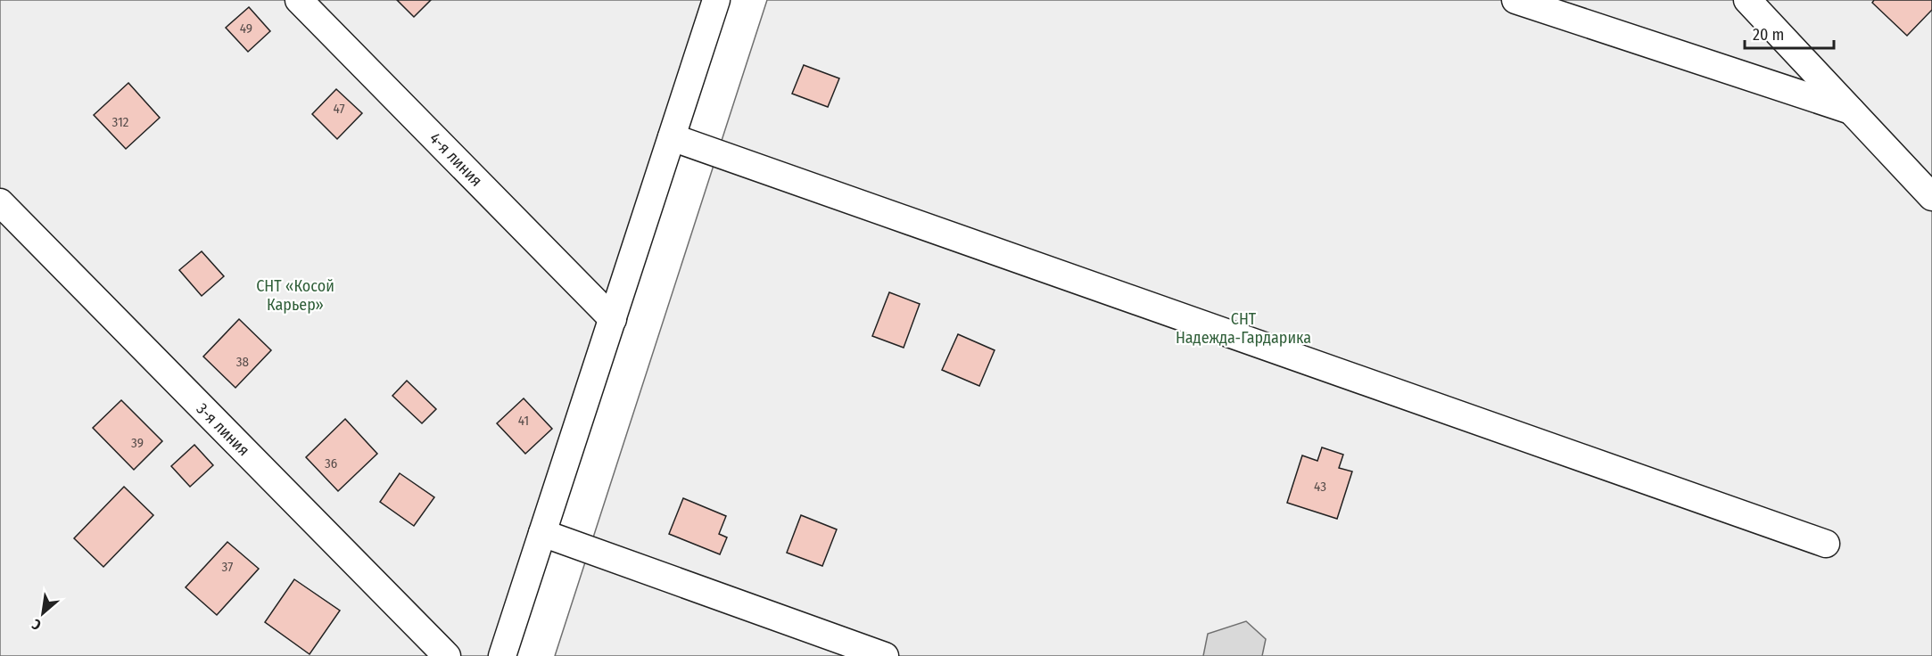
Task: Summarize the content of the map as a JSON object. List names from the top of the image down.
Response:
{
  "streets": {
    "street": ["4-я линия", "3-я линия"]
  },
  "parks": ["СНТ «Косой Карьер»", "СНТ Надежда-Гардарика"],
  "house_numbers": [
    "49",
    "47",
    "312",
    "38",
    "41",
    "39",
    "36",
    "43",
    "37"
  ],
  "scale_bar": "20 m",
  "north": "bottom left"
}
